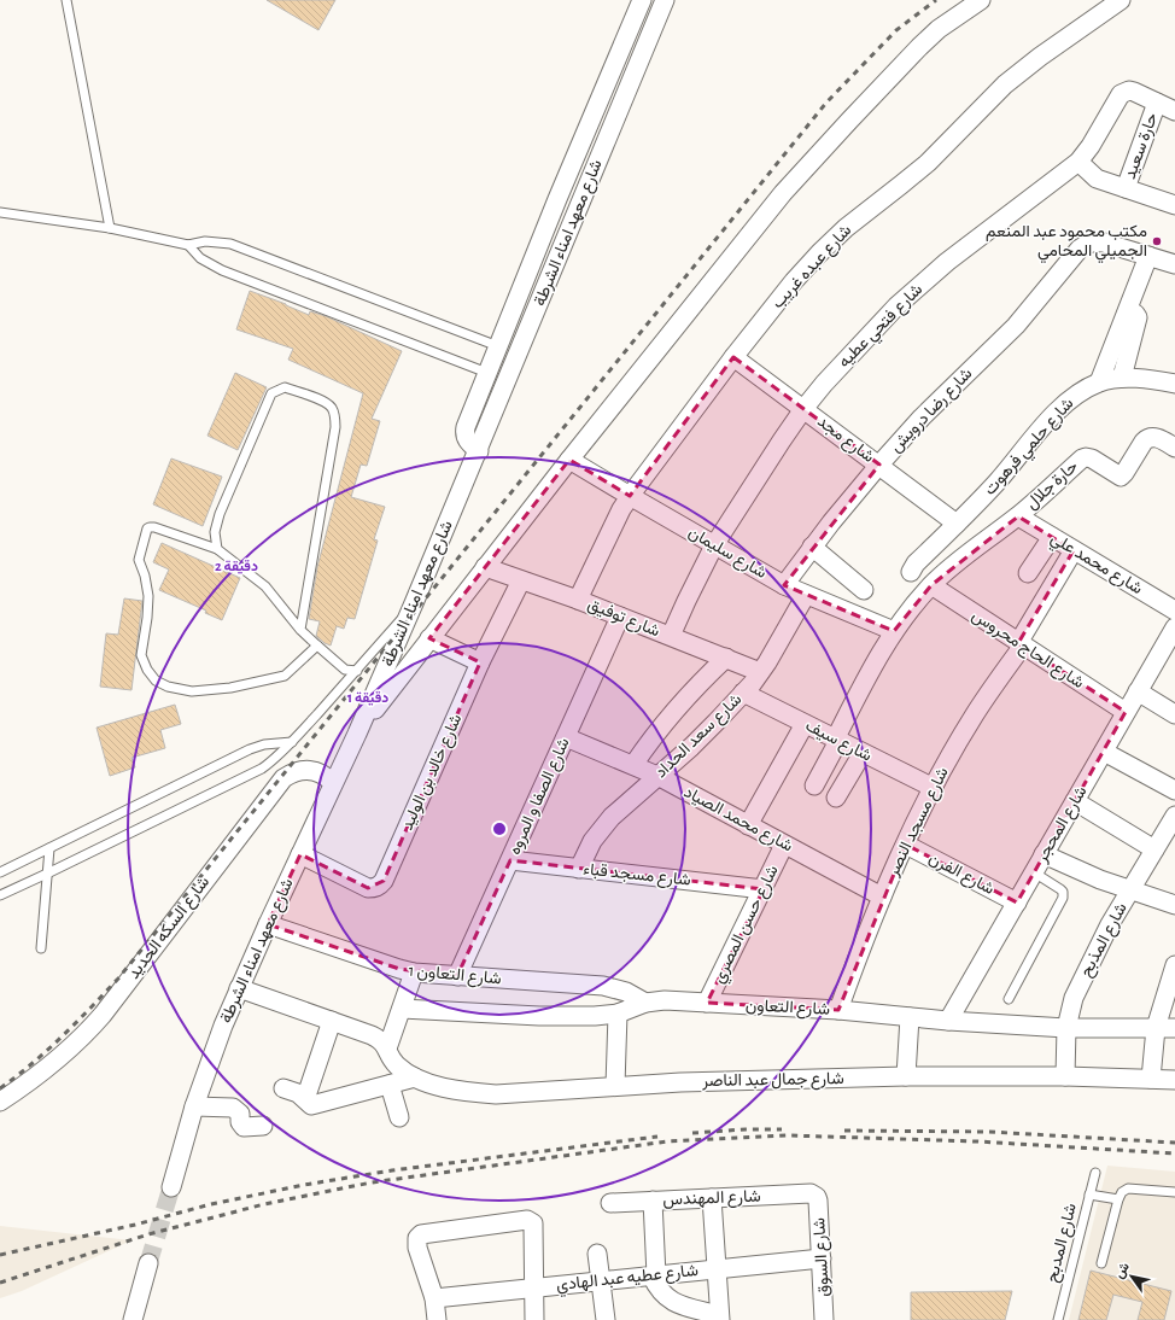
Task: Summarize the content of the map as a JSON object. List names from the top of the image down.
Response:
{
  "streets": {
    "street": [
      "حارة سعيد",
      "شارع معهد امناء الشرطة",
      "شارع عبده غريب",
      "شارع فتحي عطيه",
      "شارع رضا درويش",
      "شارع مجد",
      "شارع حلمي فرهوت",
      "حارة جلال",
      "شارع سليمان",
      "شارع محمد علي",
      "شارع توفيق",
      "شارع الحاج محروس",
      "شارع سعد الحداد",
      "شارع سيف",
      "شارع خالد بن الوليد",
      "شارع الصفا و المروه",
      "شارع محمد الصياد",
      "شارع مسجد النصر",
      "شارع المحجر",
      "شارع الفرن",
      "شارع مسجد قباء",
      "شارع حسن المصري",
      "شارع السكه الحديد",
      "شارع المذبح",
      "شارع التعاون 1",
      "شارع التعاون",
      "شارع جمال عبد الناصر",
      "شارع المهندس",
      "شارع السوق",
      "شارع عطيه عبد الهادي"
    ],
    "lane": ["شارع المدبح"]
  },
  "crossings": [
    ["حارة سعيد", "شارع فتحي عطيه"],
    ["شارع معهد امناء الشرطة", "شارع خالد بن الوليد"],
    ["شارع معهد امناء الشرطة", "شارع السكه الحديد"],
    ["شارع معهد امناء الشرطة", "شارع التعاون 1"],
    ["شارع معهد امناء الشرطة", "شارع جمال عبد الناصر"],
    ["شارع عبده غريب", "شارع مجد"],
    ["شارع عبده غريب", "شارع سليمان"],
    ["شارع عبده غريب", "شارع توفيق"],
    ["شارع فتحي عطيه", "شارع مجد"],
    ["شارع فتحي عطيه", "شارع سليمان"],
    ["شارع فتحي عطيه", "شارع توفيق"],
    ["شارع رضا درويش", "شارع مجد"],
    ["شارع رضا درويش", "شارع سليمان"],
    ["شارع مجد", "شارع حلمي فرهوت"],
    ["حارة جلال", "شارع محمد علي"],
    ["شارع سليمان", "شارع سعد الحداد"],
    ["شارع محمد علي", "شارع مسجد النصر"],
    ["شارع توفيق", "شارع سعد الحداد"],
    ["شارع توفيق", "شارع خالد بن الوليد"],
    ["شارع توفيق", "شارع الصفا و المروه"],
    ["شارع الحاج محروس", "شارع مسجد النصر"],
    ["شارع الحاج محروس", "شارع المحجر"],
    ["شارع سعد الحداد", "شارع سيف"],
    ["شارع سعد الحداد", "شارع محمد الصياد"],
    ["شارع سعد الحداد", "شارع مسجد قباء"],
    ["شارع سيف", "شارع مسجد النصر"],
    ["شارع الصفا و المروه", "شارع محمد الصياد"],
    ["شارع الصفا و المروه", "شارع مسجد قباء"],
    ["شارع الصفا و المروه", "شارع التعاون 1"],
    ["شارع محمد الصياد", "شارع مسجد النصر"],
    ["شارع محمد الصياد", "شارع حسن المصري"],
    ["شارع مسجد النصر", "شارع الفرن"],
    ["شارع مسجد النصر", "شارع التعاون"],
    ["شارع المحجر", "شارع الفرن"],
    ["شارع المحجر", "شارع التعاون"],
    ["شارع مسجد قباء", "شارع حسن المصري"],
    ["شارع حسن المصري", "شارع التعاون"],
    ["شارع المذبح", "شارع التعاون"],
    ["شارع المذبح", "شارع جمال عبد الناصر"],
    ["شارع التعاون 1", "شارع التعاون"],
    ["شارع المهندس", "شارع السوق"],
    ["شارع السوق", "شارع عطيه عبد الهادي"]
  ],
  "places": ["مكتب محمود عبد المنعم الجميلي المحامي"],
  "north": "top left",
  "rings": ["2 دقيقة", "1 دقيقة"]
}
